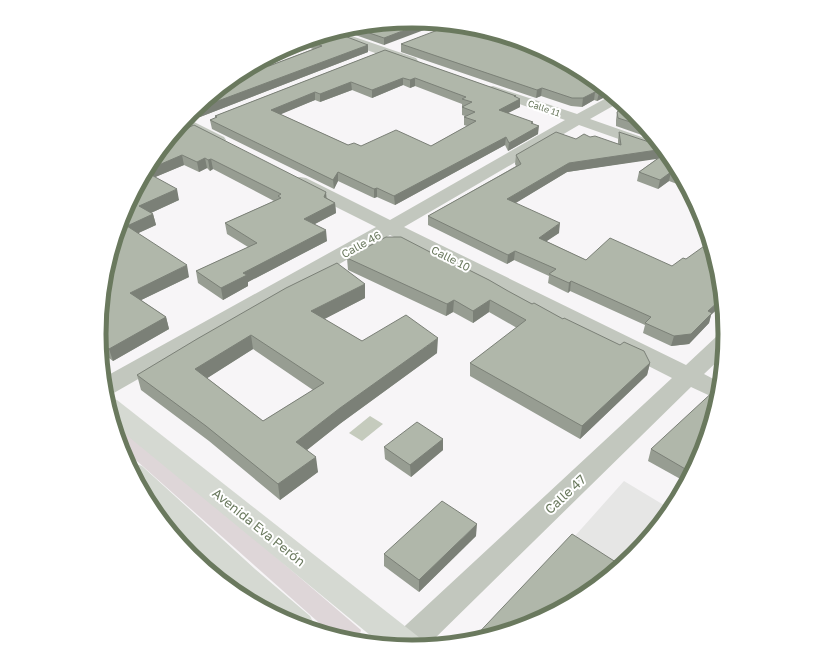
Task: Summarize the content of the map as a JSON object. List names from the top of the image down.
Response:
{
  "streets": {
    "main road": ["Avenida Eva Perón"],
    "street": [
      "Calle 11",
      "Calle 46",
      "Calle 10",
      "Calle 47"
    ]
  },
  "crossings": [
    ["Calle 11", "Calle 46"],
    ["Calle 46", "Calle 10"],
    ["Calle 10", "Calle 47"]
  ]
}
